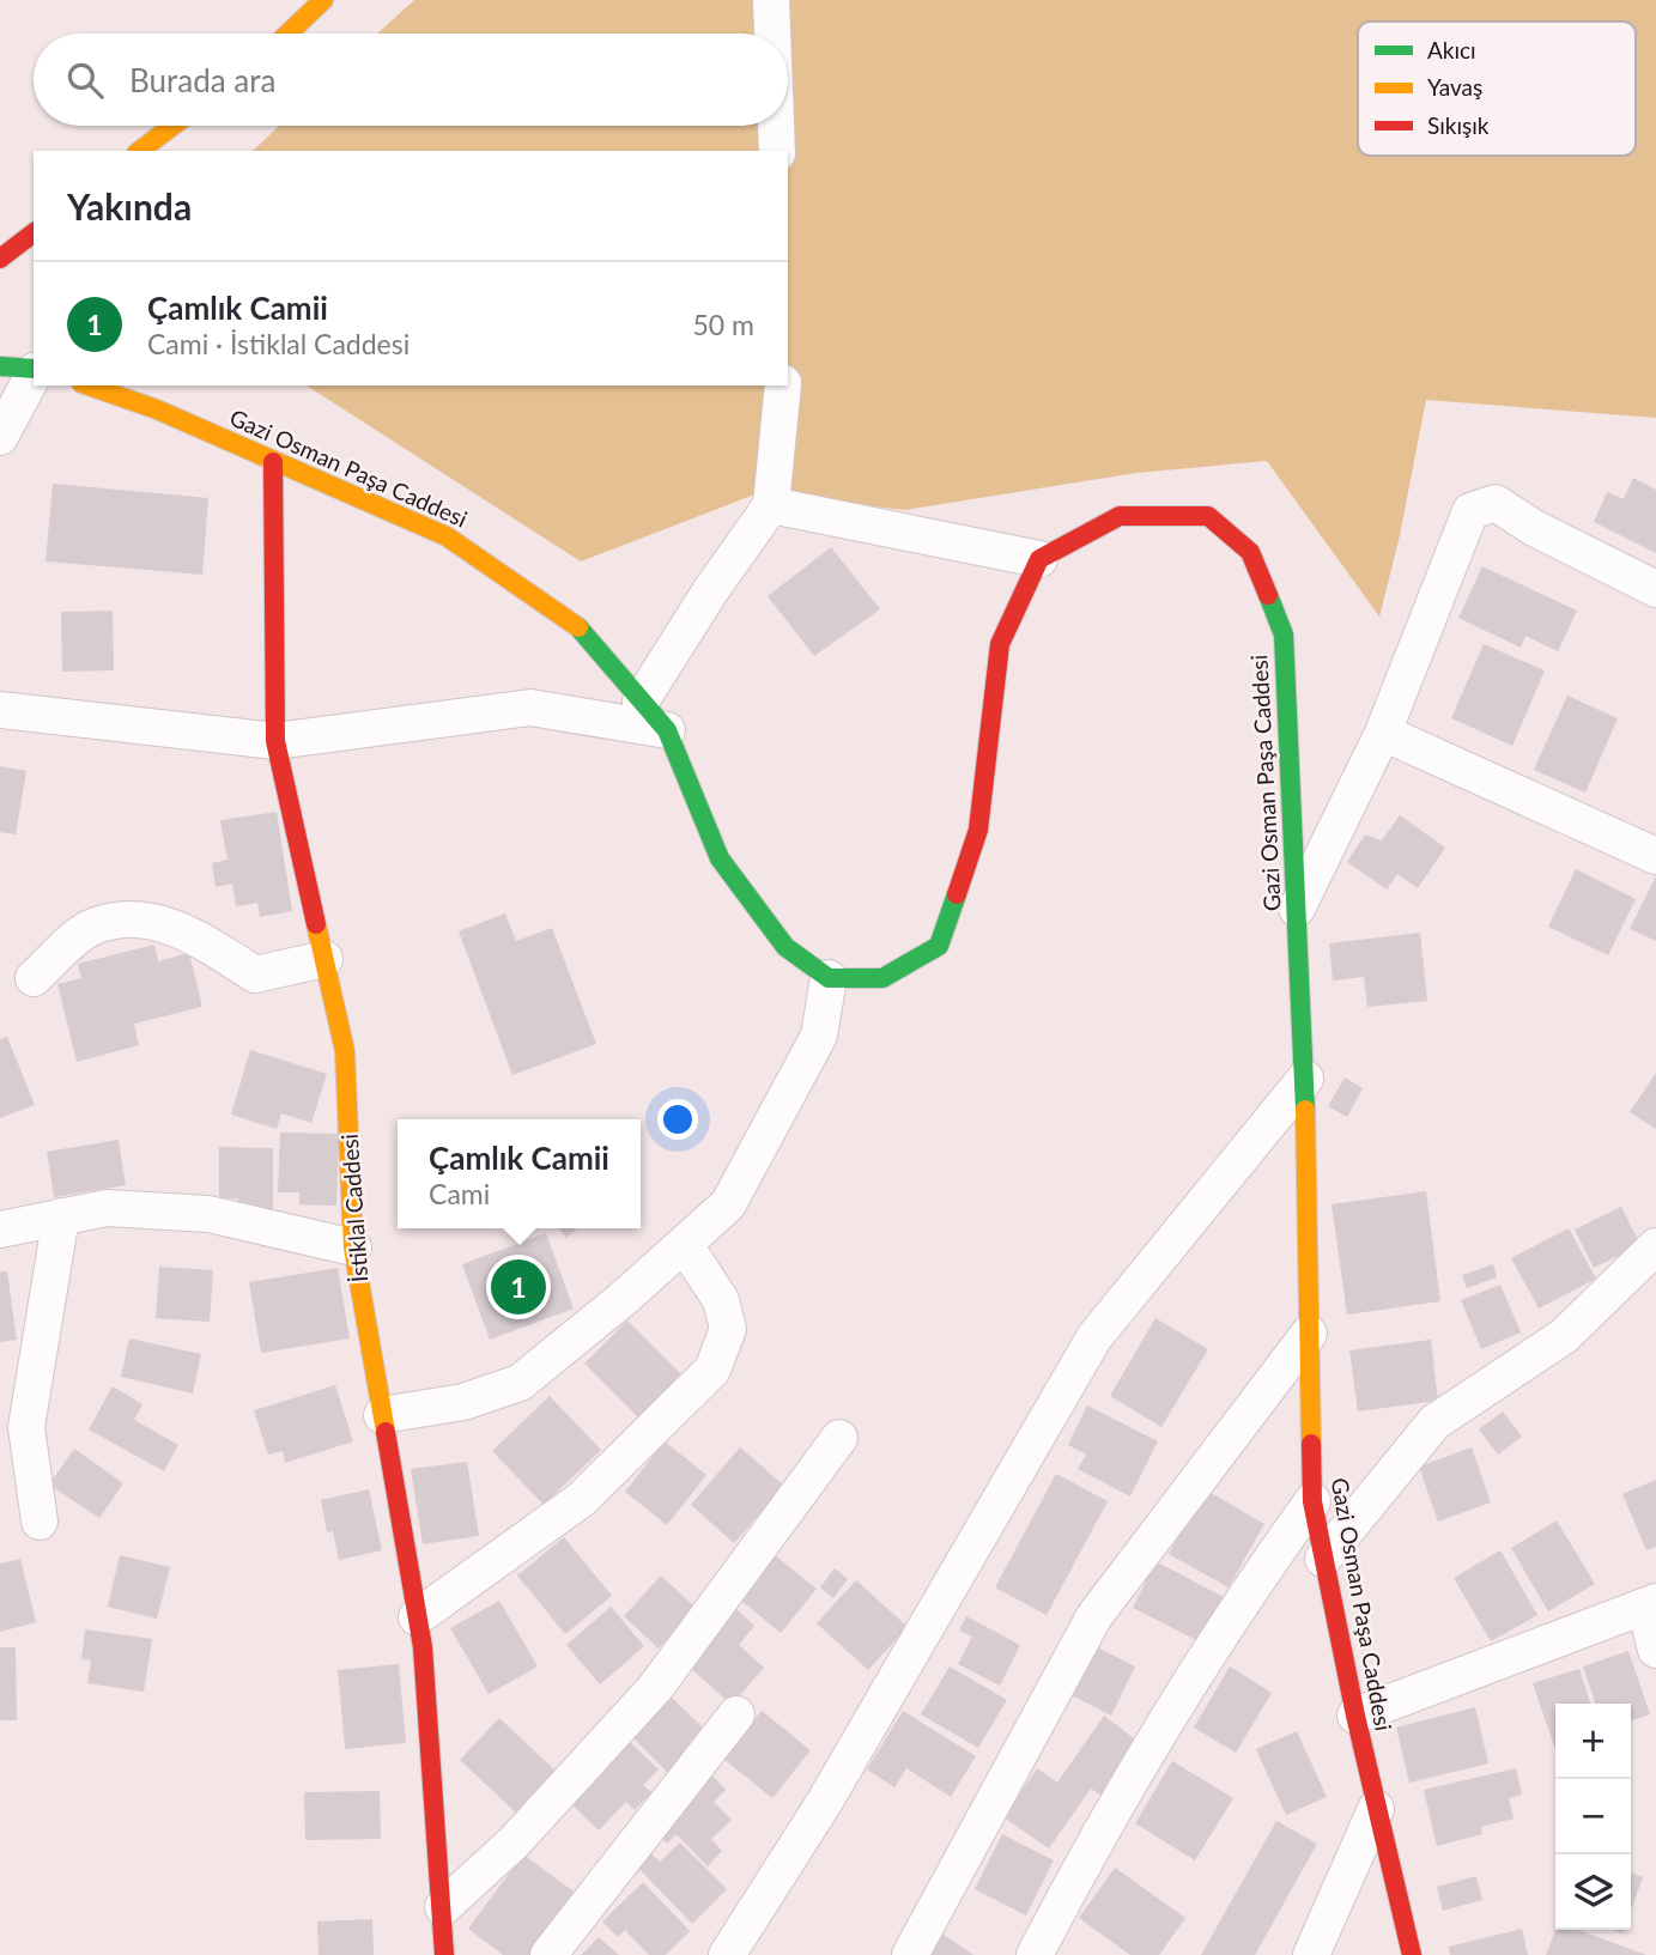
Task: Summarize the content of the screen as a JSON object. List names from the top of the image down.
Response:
{
  "streets": {
    "street": ["Gazi Osman Paşa Caddesi", "İstiklal Caddesi"]
  },
  "crossings": [
    ["Gazi Osman Paşa Caddesi", "İstiklal Caddesi"]
  ],
  "legend": ["Akıcı", "Yavaş", "Sıkışık"],
  "page": {
    "search": "Burada ara",
    "heading": "Yakında",
    "list": [
      {
        "mark": "1",
        "name": "Çamlık Camii",
        "note": "Cami · İstiklal Caddesi",
        "value": "50 m"
      }
    ],
    "popup": ["Çamlık Camii", "Cami"],
    "pins": "1",
    "map_buttons": ["+", "−"]
  }
}
